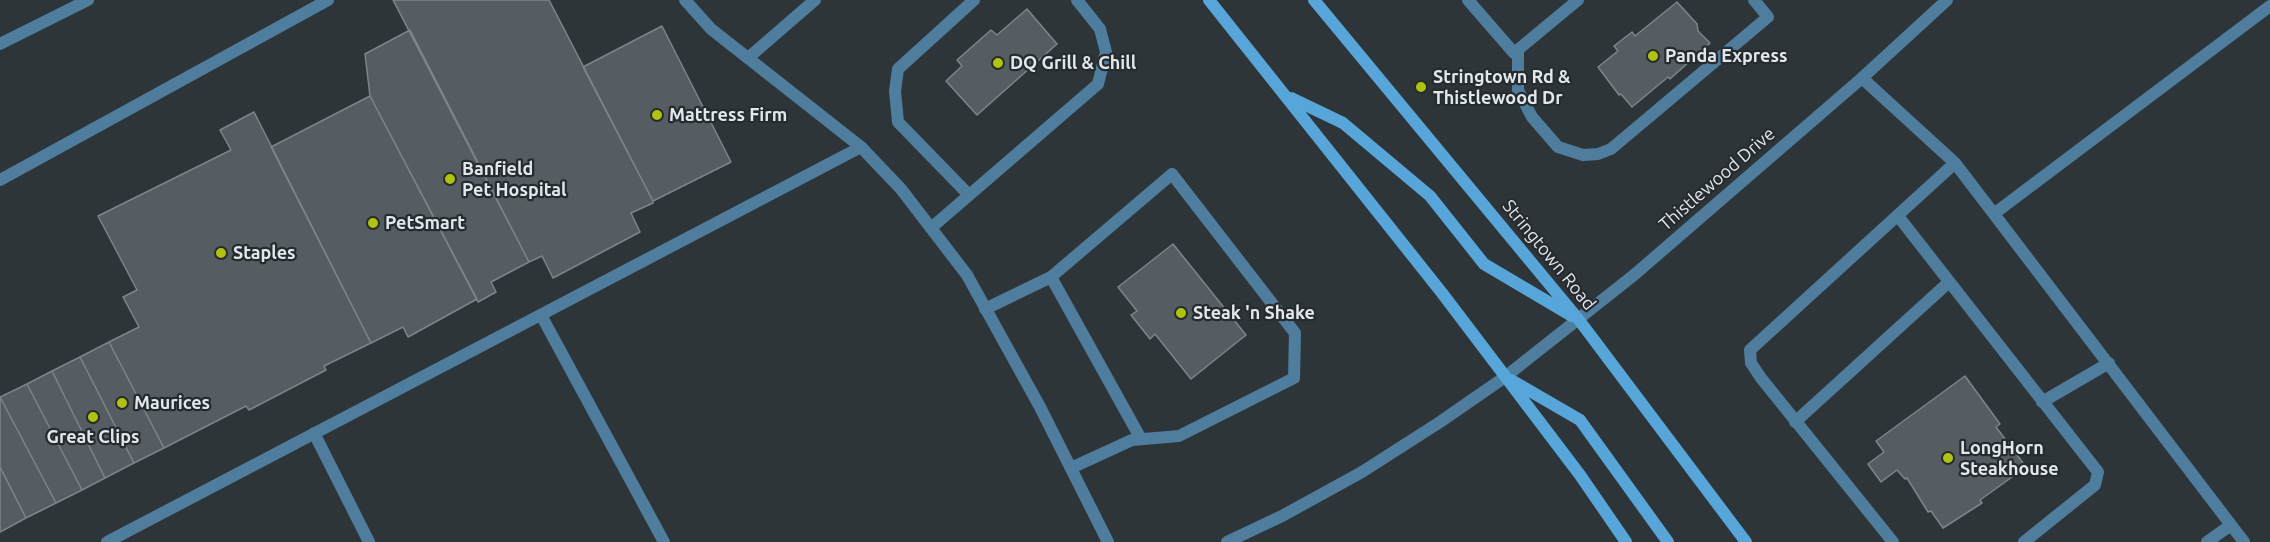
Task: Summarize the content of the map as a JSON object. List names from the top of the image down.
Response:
{
  "streets": {
    "main road": ["Stringtown Road"],
    "street": ["Thistlewood Drive"]
  },
  "crossings": [
    ["Thistlewood Drive", "Stringtown Road"]
  ],
  "places": [
    "Panda Express",
    "DQ Grill & Chill",
    "Stringtown Rd & Thistlewood Dr",
    "Mattress Firm",
    "Banfield Pet Hospital",
    "PetSmart",
    "Staples",
    "Steak 'n Shake",
    "Maurices",
    "Great Clips",
    "LongHorn Steakhouse"
  ]
}
